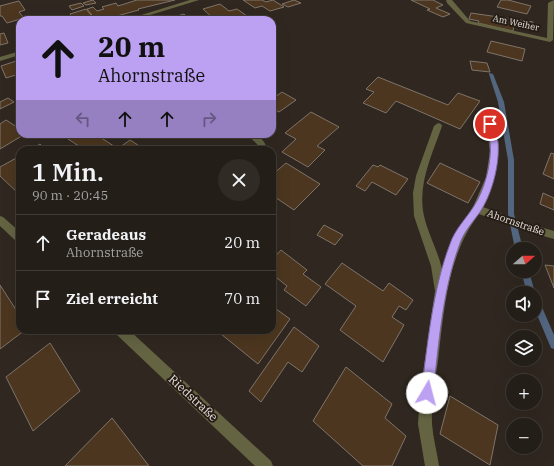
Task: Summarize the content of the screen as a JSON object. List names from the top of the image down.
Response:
{
  "streets": {
    "street": ["Am Weiher", "Ahornstraße", "Riedstraße"]
  },
  "north": "right",
  "page": {
    "turn": ["20 m", "Ahornstraße"],
    "heading": ["1 Min.", "90 m · 20:45"],
    "list": [
      {
        "name": "Geradeaus",
        "note": "Ahornstraße",
        "value": "20 m"
      },
      {
        "name": "Ziel erreicht",
        "value": "70 m"
      }
    ],
    "map_buttons": ["+", "−"]
  }
}
